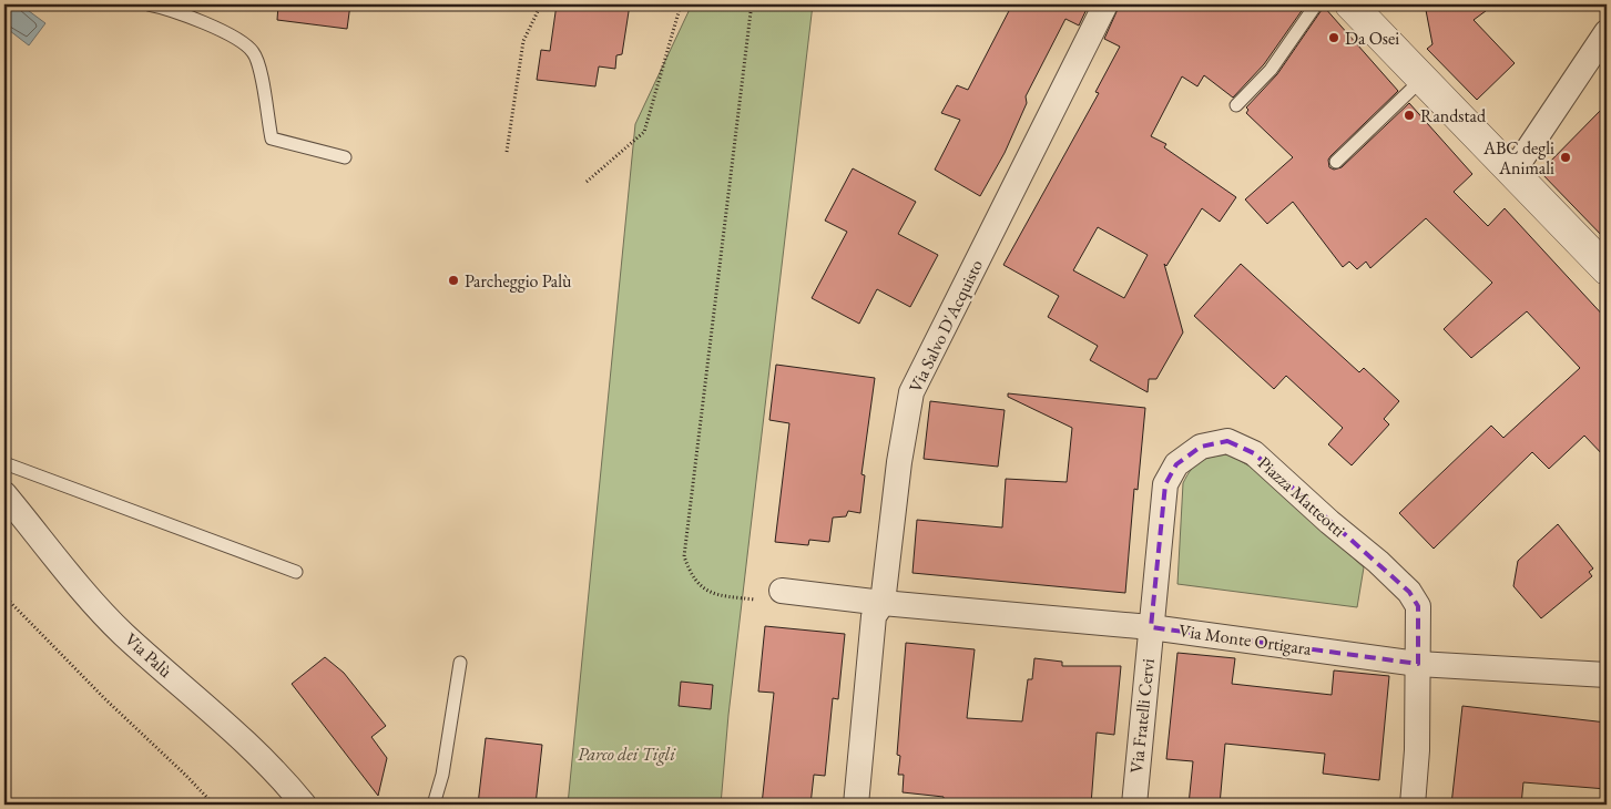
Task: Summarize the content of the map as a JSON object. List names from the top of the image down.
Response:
{
  "streets": {
    "street": [
      "Via Salvo D'Acquisto",
      "Piazza Matteotti",
      "Via Monte Ortigara",
      "Via Palù",
      "Via Fratelli Cervi"
    ]
  },
  "crossings": [
    ["Via Salvo D'Acquisto", "Via Monte Ortigara"],
    ["Piazza Matteotti", "Via Monte Ortigara"],
    ["Piazza Matteotti", "Via Fratelli Cervi"],
    ["Via Monte Ortigara", "Via Fratelli Cervi"]
  ],
  "parks": ["Parco dei Tigli"],
  "places": [
    "Da Osei",
    "Randstad",
    "ABC degli Animali",
    "Parcheggio Palù"
  ]
}
